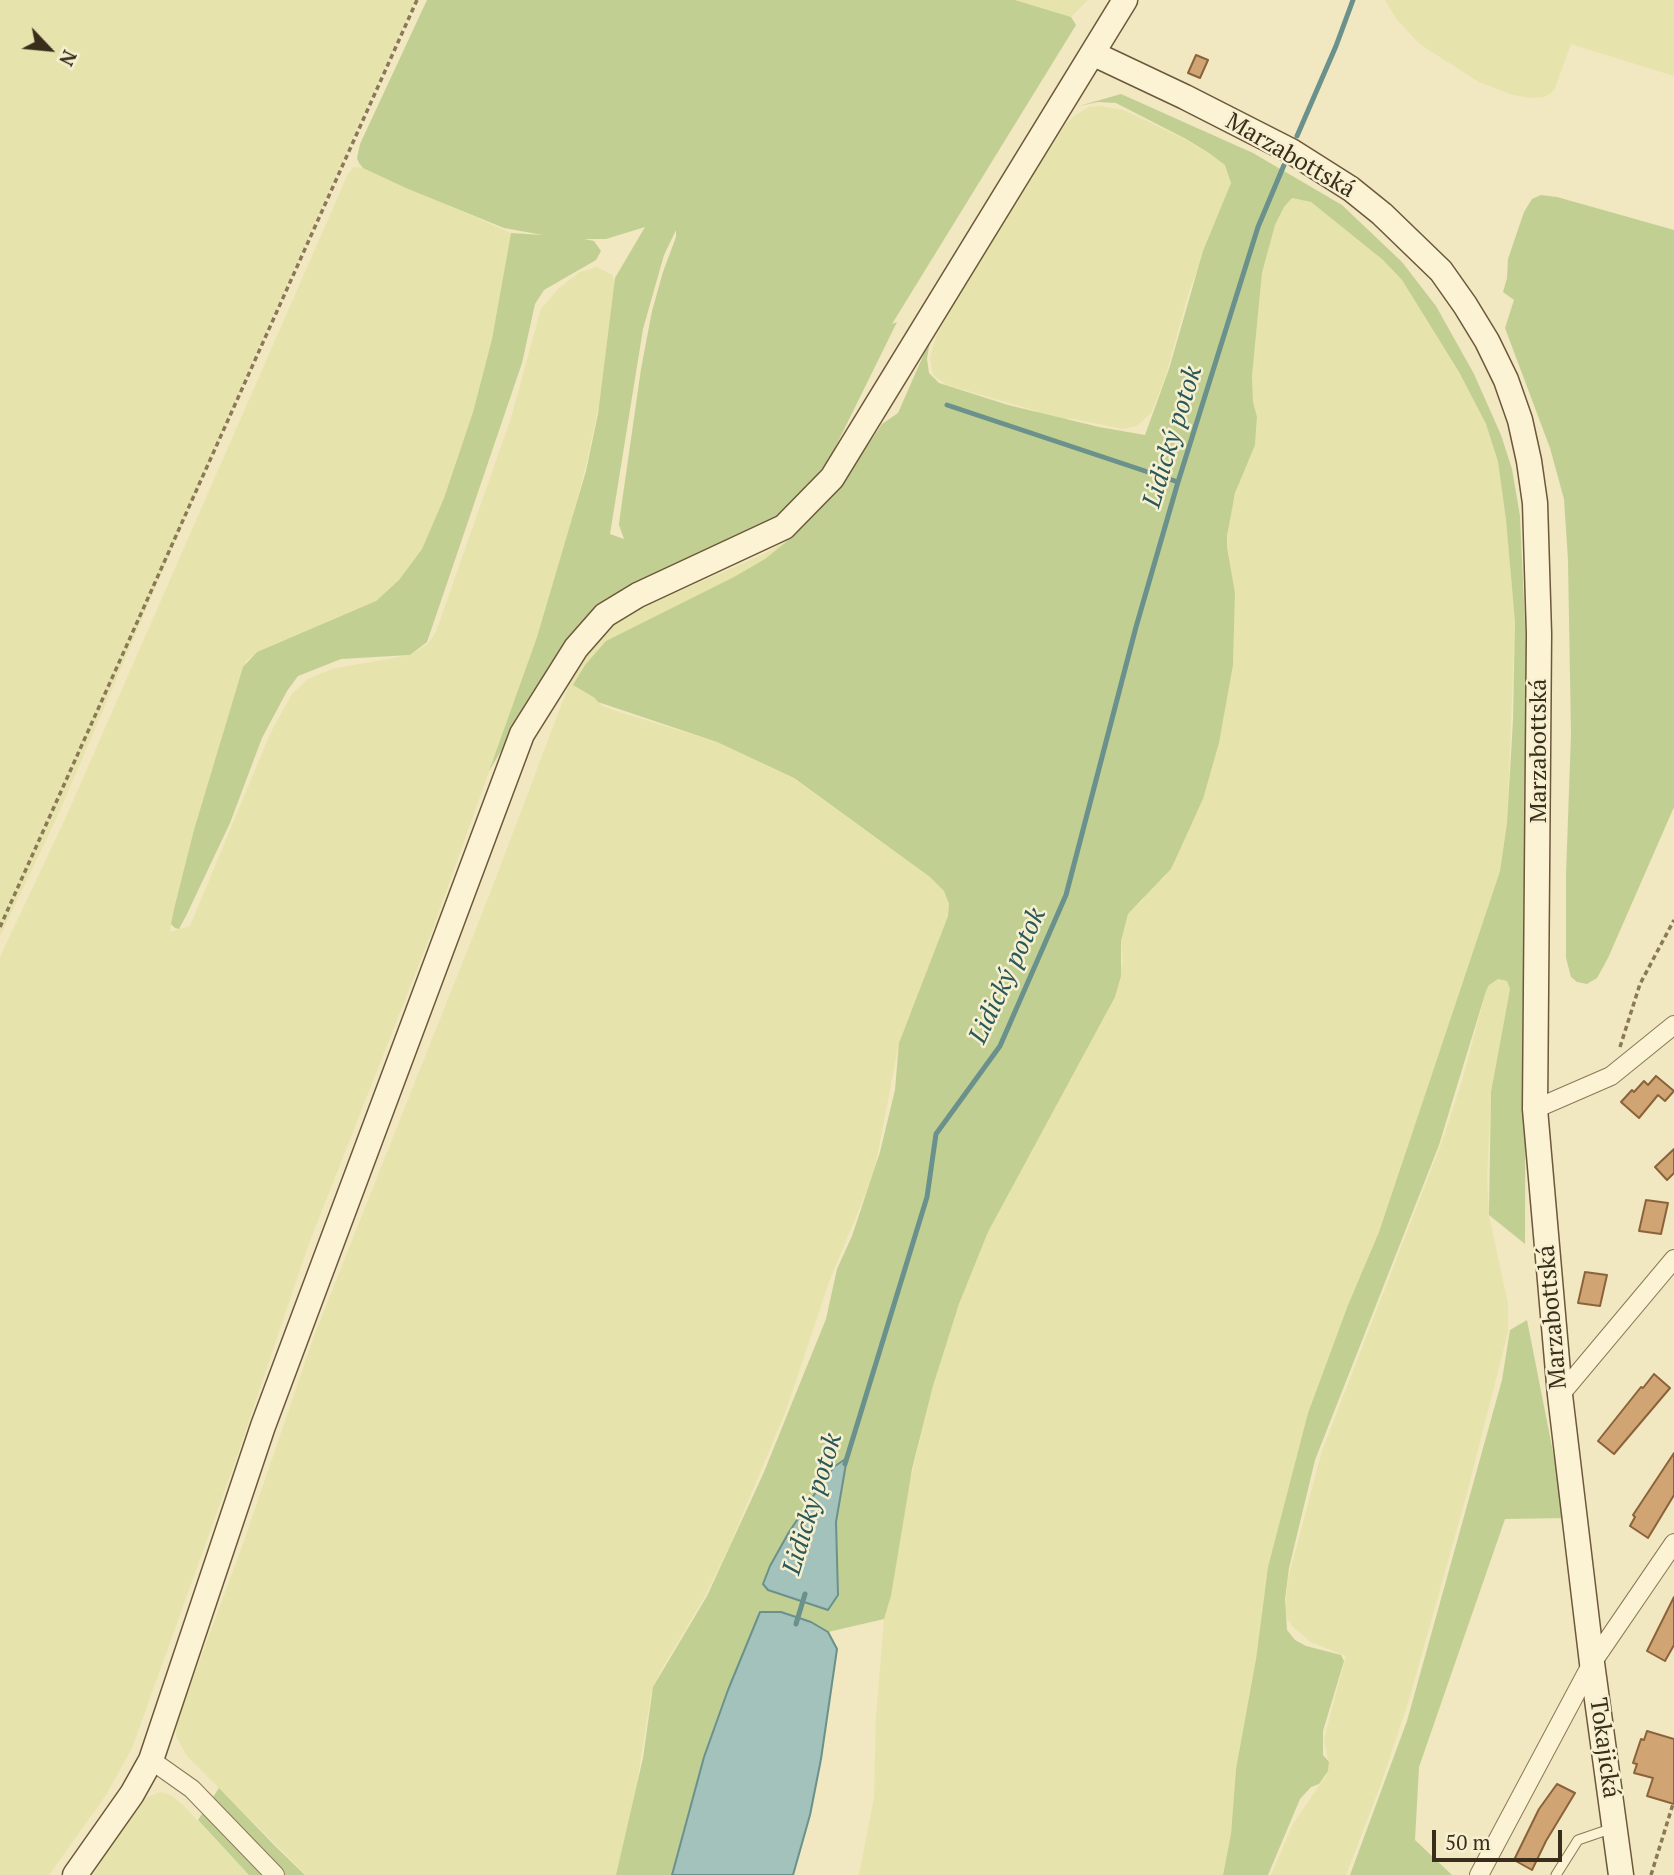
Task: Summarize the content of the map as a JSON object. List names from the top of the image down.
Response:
{
  "streets": {
    "street": ["Marzabottská", "Tokajická"]
  },
  "crossings": [
    ["Marzabottská", "Tokajická"]
  ],
  "water": ["Lidický potok"],
  "scale_bar": "50 m",
  "north": "bottom right"
}
